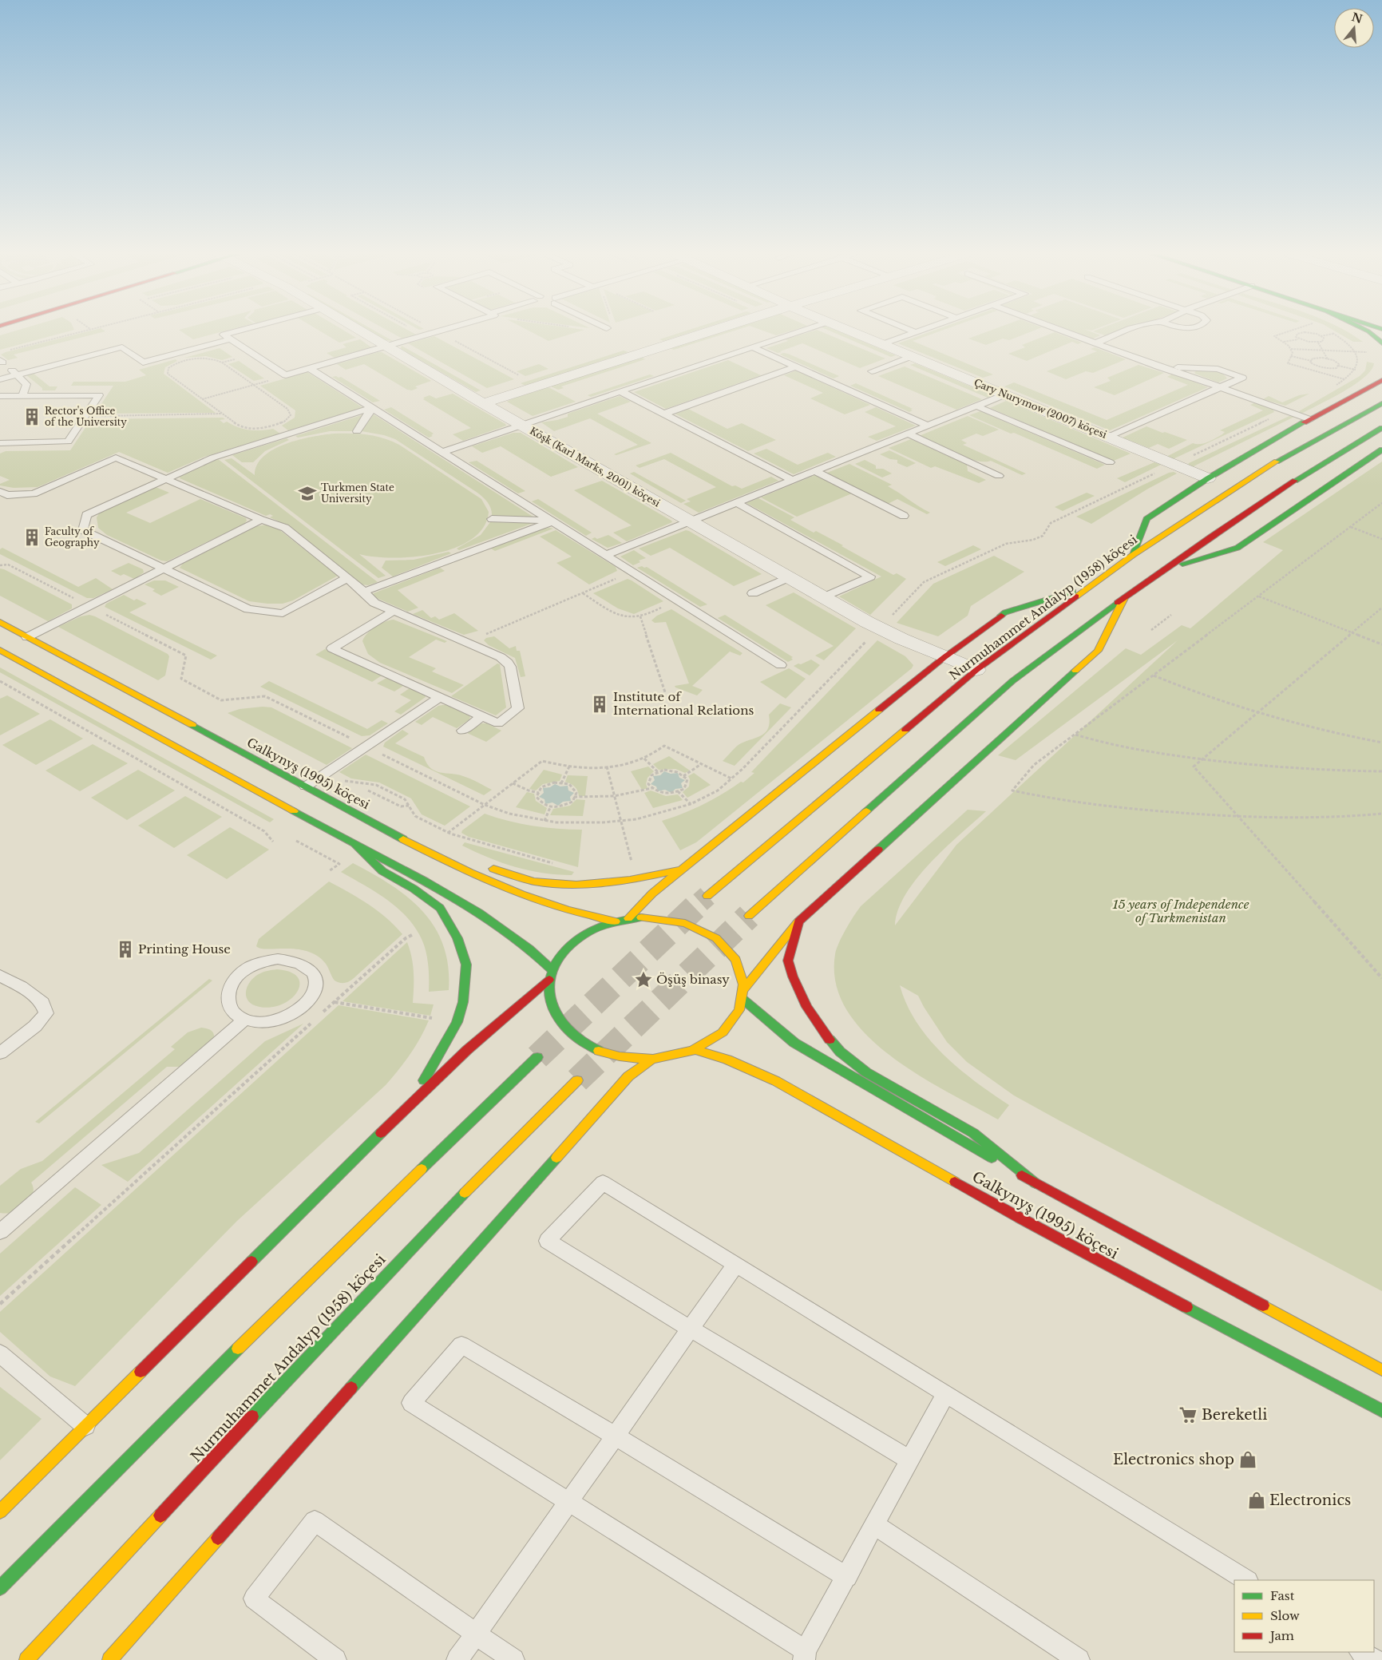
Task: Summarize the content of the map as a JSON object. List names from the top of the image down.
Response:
{
  "streets": {
    "main road": ["Nurmuhammet Andalyp (1958) köçesi", "Galkynyş (1995) köçesi"],
    "street": ["Çary Nurymow (2007) köçesi", "Köşk (Karl Marks, 2001) köçesi"]
  },
  "crossings": [
    ["Köşk (Karl Marks, 2001) köçesi", "Nurmuhammet Andalyp (1958) köçesi"]
  ],
  "parks": ["15 years of Independence of Turkmenistan"],
  "places": {
    "building": [
      "Rector's Office of the University",
      "Faculty of Geography",
      "Institute of International Relations",
      "Printing House"
    ],
    "school or university": ["Turkmen State University"],
    "place": ["Öşüş binasy"],
    "supermarket": ["Bereketli"],
    "shop": ["Electronics shop", "Electronics"]
  },
  "legend": ["Fast", "Slow", "Jam"],
  "north": "top"
}
